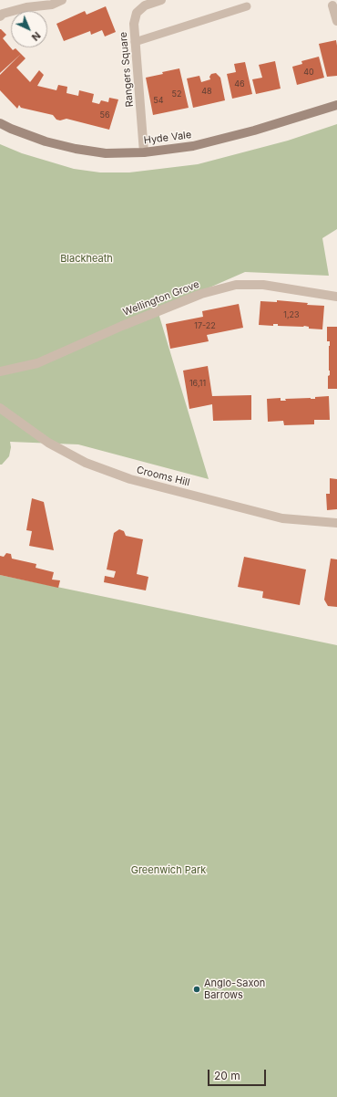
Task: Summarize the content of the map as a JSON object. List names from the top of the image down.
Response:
{
  "streets": {
    "main road": ["Hyde Vale"],
    "street": ["Rangers Square", "Wellington Grove", "Crooms Hill"]
  },
  "crossings": [
    ["Rangers Square", "Hyde Vale"]
  ],
  "parks": ["Blackheath", "Greenwich Park"],
  "places": ["Anglo-Saxon Barrows"],
  "house_numbers": [
    "40",
    "46",
    "48",
    "52",
    "54",
    "56",
    "1,23",
    "17-22",
    "16,11"
  ],
  "scale_bar": "20 m",
  "north": "bottom right"
}
